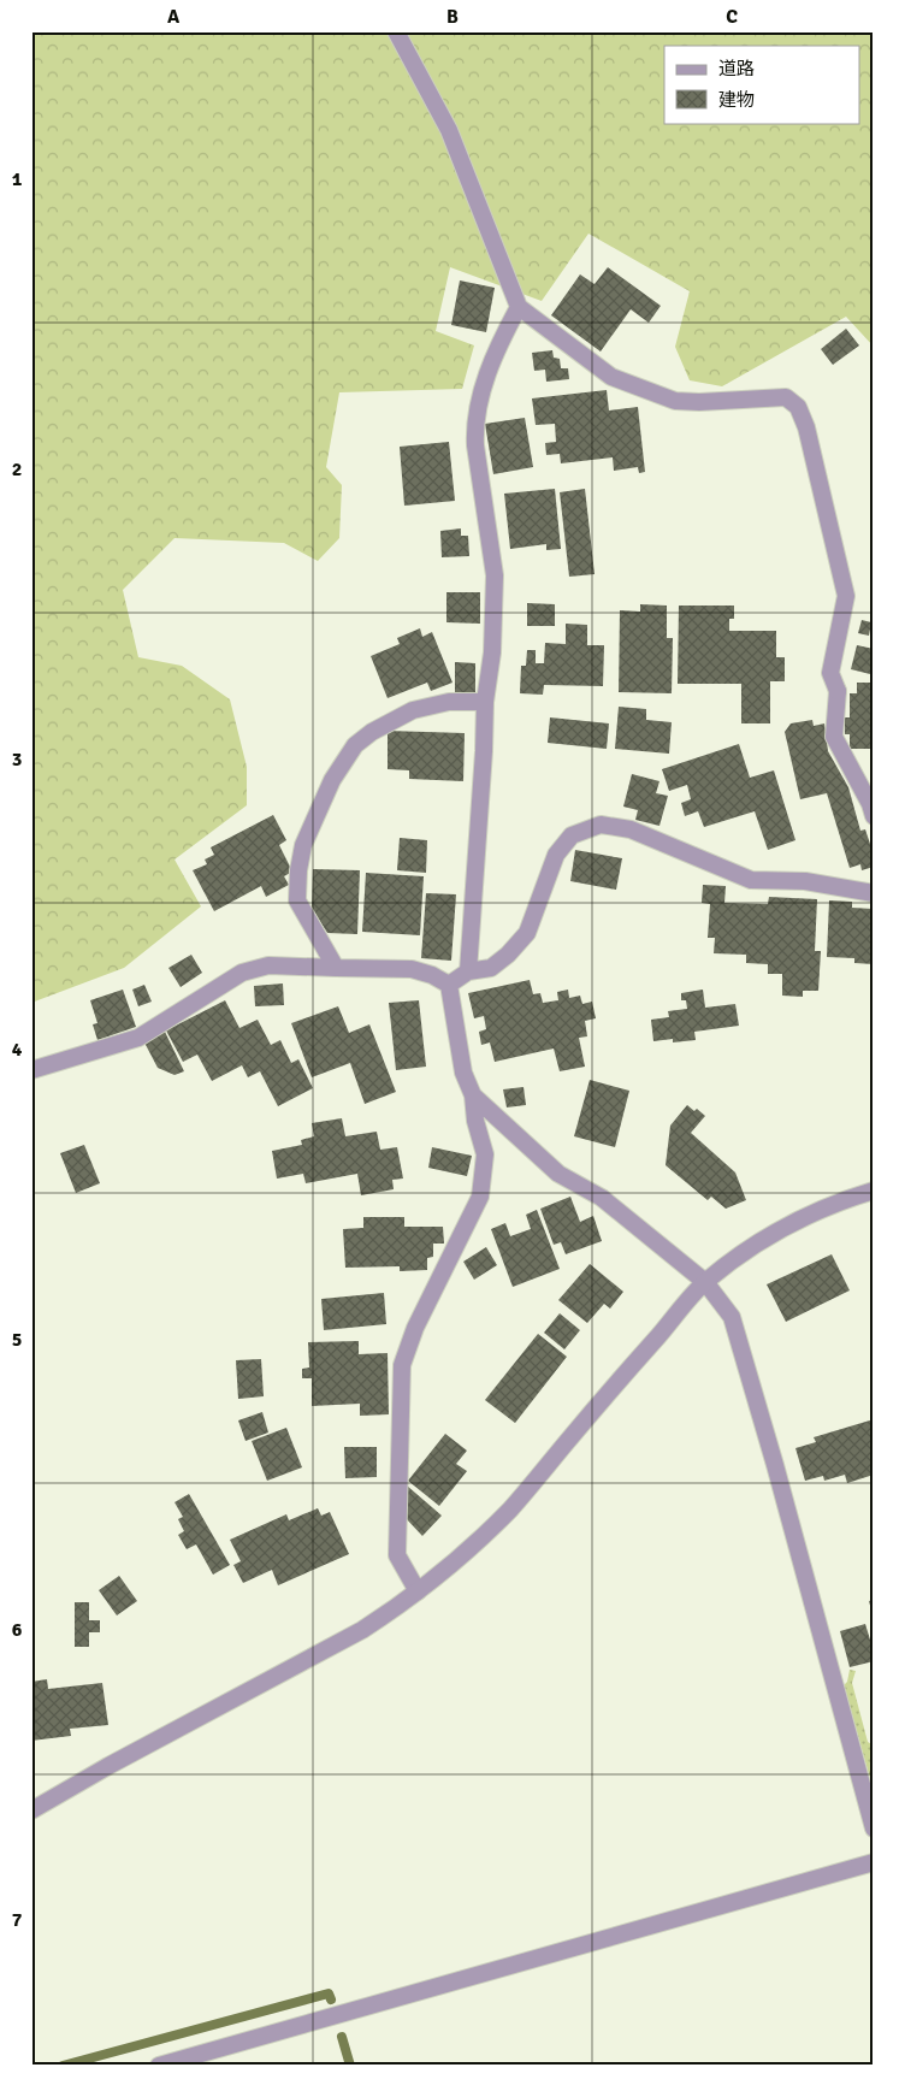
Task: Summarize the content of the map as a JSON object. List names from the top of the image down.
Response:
{
  "legend": ["道路", "建物"],
  "grid": {
    "columns": ["A", "B", "C"],
    "rows": [
      "1",
      "2",
      "3",
      "4",
      "5",
      "6",
      "7"
    ]
  }
}
